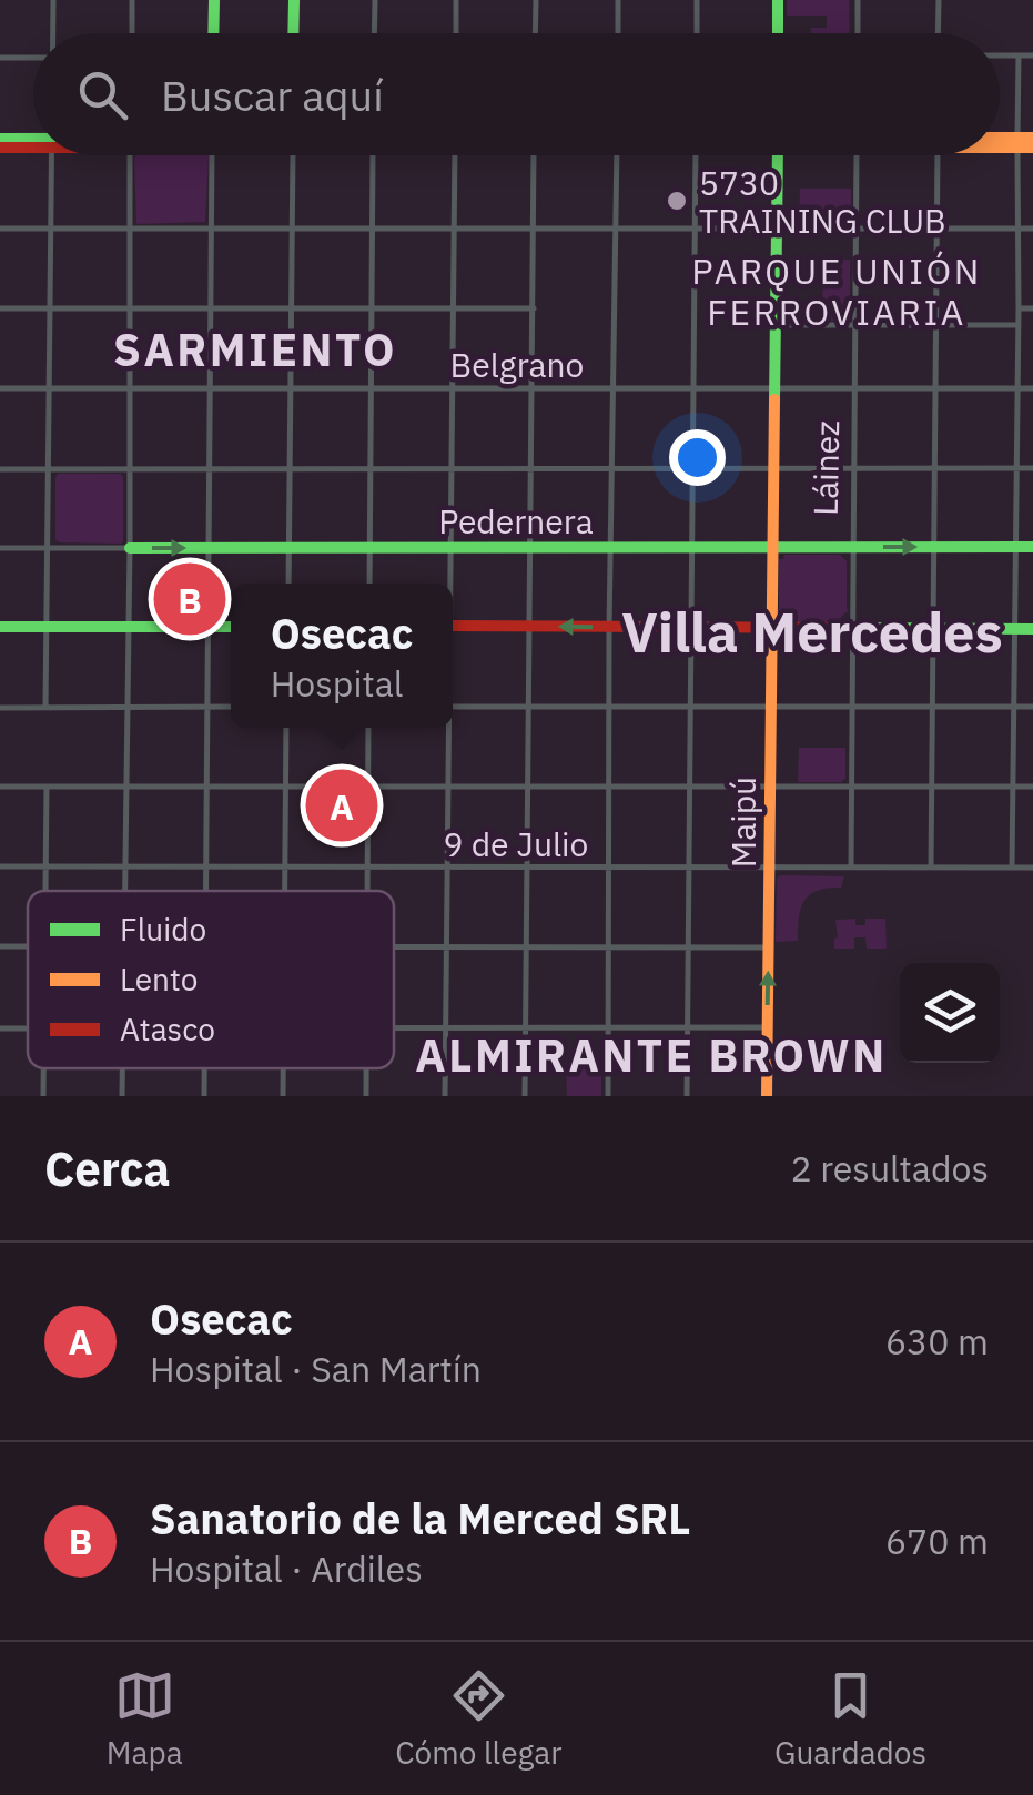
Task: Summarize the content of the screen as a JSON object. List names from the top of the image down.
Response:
{
  "streets": {
    "main road": ["Pedernera", "Maipú"],
    "street": ["Belgrano", "Láinez", "9 de Julio"]
  },
  "crossings": [
    ["Belgrano", "Láinez"],
    ["Belgrano", "Maipú"],
    ["Láinez", "Pedernera"],
    ["Láinez", "9 de Julio"],
    ["Pedernera", "Maipú"],
    ["Maipú", "9 de Julio"]
  ],
  "districts": [
    "PARQUE UNIÓN FERROVIARIA",
    "SARMIENTO",
    "Villa Mercedes",
    "ALMIRANTE BROWN"
  ],
  "places": ["5730 TRAINING CLUB"],
  "legend": ["Fluido", "Lento", "Atasco"],
  "page": {
    "search": "Buscar aquí",
    "pins": ["B", "A"],
    "popup": ["Osecac", "Hospital"],
    "heading": ["Cerca", "2 resultados"],
    "list": [
      {
        "mark": "A",
        "name": "Osecac",
        "note": "Hospital · San Martín",
        "value": "630 m"
      },
      {
        "mark": "B",
        "name": "Sanatorio de la Merced SRL",
        "note": "Hospital · Ardiles",
        "value": "670 m"
      }
    ],
    "nav": ["Mapa", "Cómo llegar", "Guardados"]
  }
}
